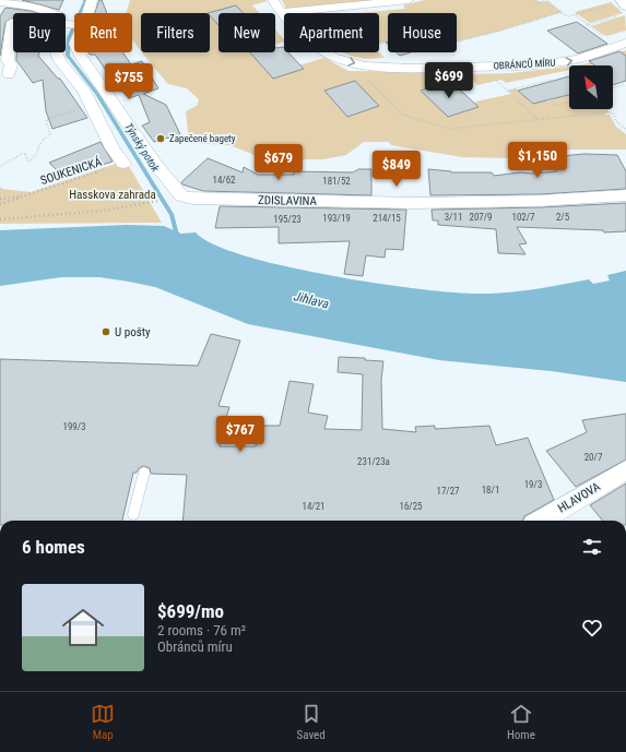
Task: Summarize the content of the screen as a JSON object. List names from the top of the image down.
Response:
{
  "streets": {
    "street": ["OBRÁNCŮ MÍRU", "ZDISLAVINA", "HLAVOVA"],
    "path": ["SOUKENICKÁ"]
  },
  "crossings": [
    ["SOUKENICKÁ", "ZDISLAVINA"]
  ],
  "water": ["Týnský potok", "Jihlava"],
  "parks": ["Hasskova zahrada"],
  "places": ["Zapečené bagety", "U pošty"],
  "house_numbers": [
    "14/62",
    "181/52",
    "3/11",
    "207/9",
    "102/7",
    "2/5",
    "193/19",
    "214/15",
    "195/23",
    "199/3",
    "20/7",
    "231/23a",
    "19/3",
    "18/1",
    "17/27",
    "14/21",
    "16/25"
  ],
  "north": "top left",
  "page": {
    "chip": [
      "Buy",
      "Rent",
      "Filters",
      "New",
      "Apartment",
      "House"
    ],
    "price": [
      "$699",
      "$755",
      "$1,150",
      "$679",
      "$849",
      "$767"
    ],
    "heading": "6 homes",
    "list": [
      {
        "name": "$699/mo",
        "note": "2 rooms · 76 m² · Obránců míru"
      }
    ],
    "tabs": ["Map", "Saved", "Home"]
  }
}
